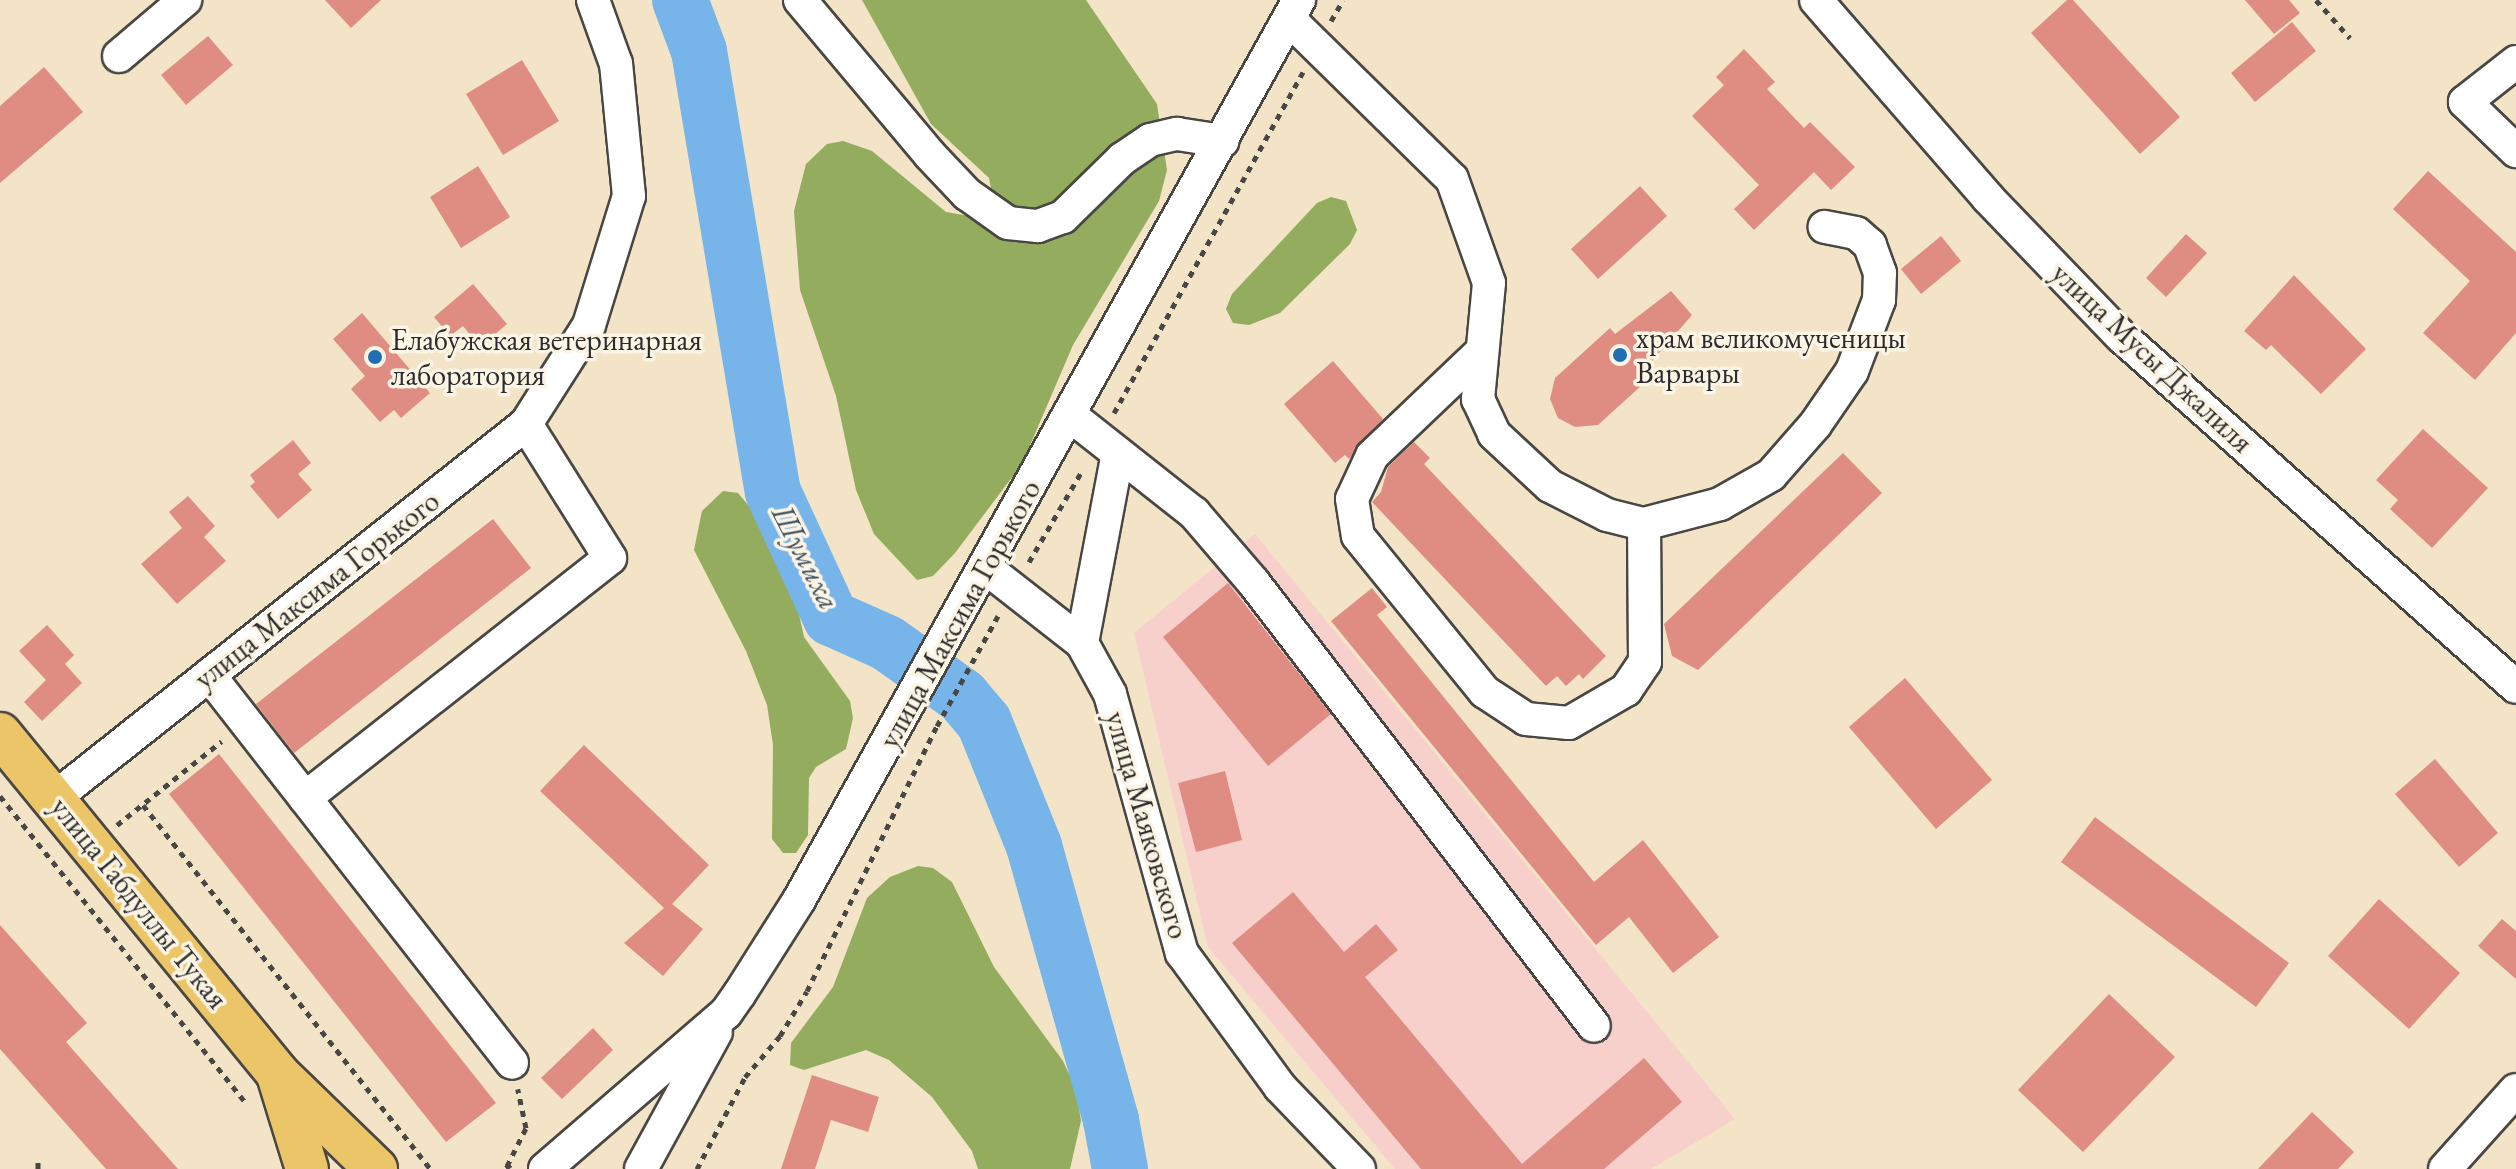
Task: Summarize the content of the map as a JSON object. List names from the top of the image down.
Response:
{
  "streets": {
    "main road": ["улица Габдуллы Тукая"],
    "street": ["улица Мусы Джалиля", "улица Максима Горького", "улица Маяковского"]
  },
  "crossings": [
    ["улица Максима Горького", "улица Маяковского"],
    ["улица Максима Горького", "улица Габдуллы Тукая"]
  ],
  "water": ["Шумиха"],
  "places": ["храм великомученицы Варвары", "Елабужская ветеринарная лаборатория"]
}
